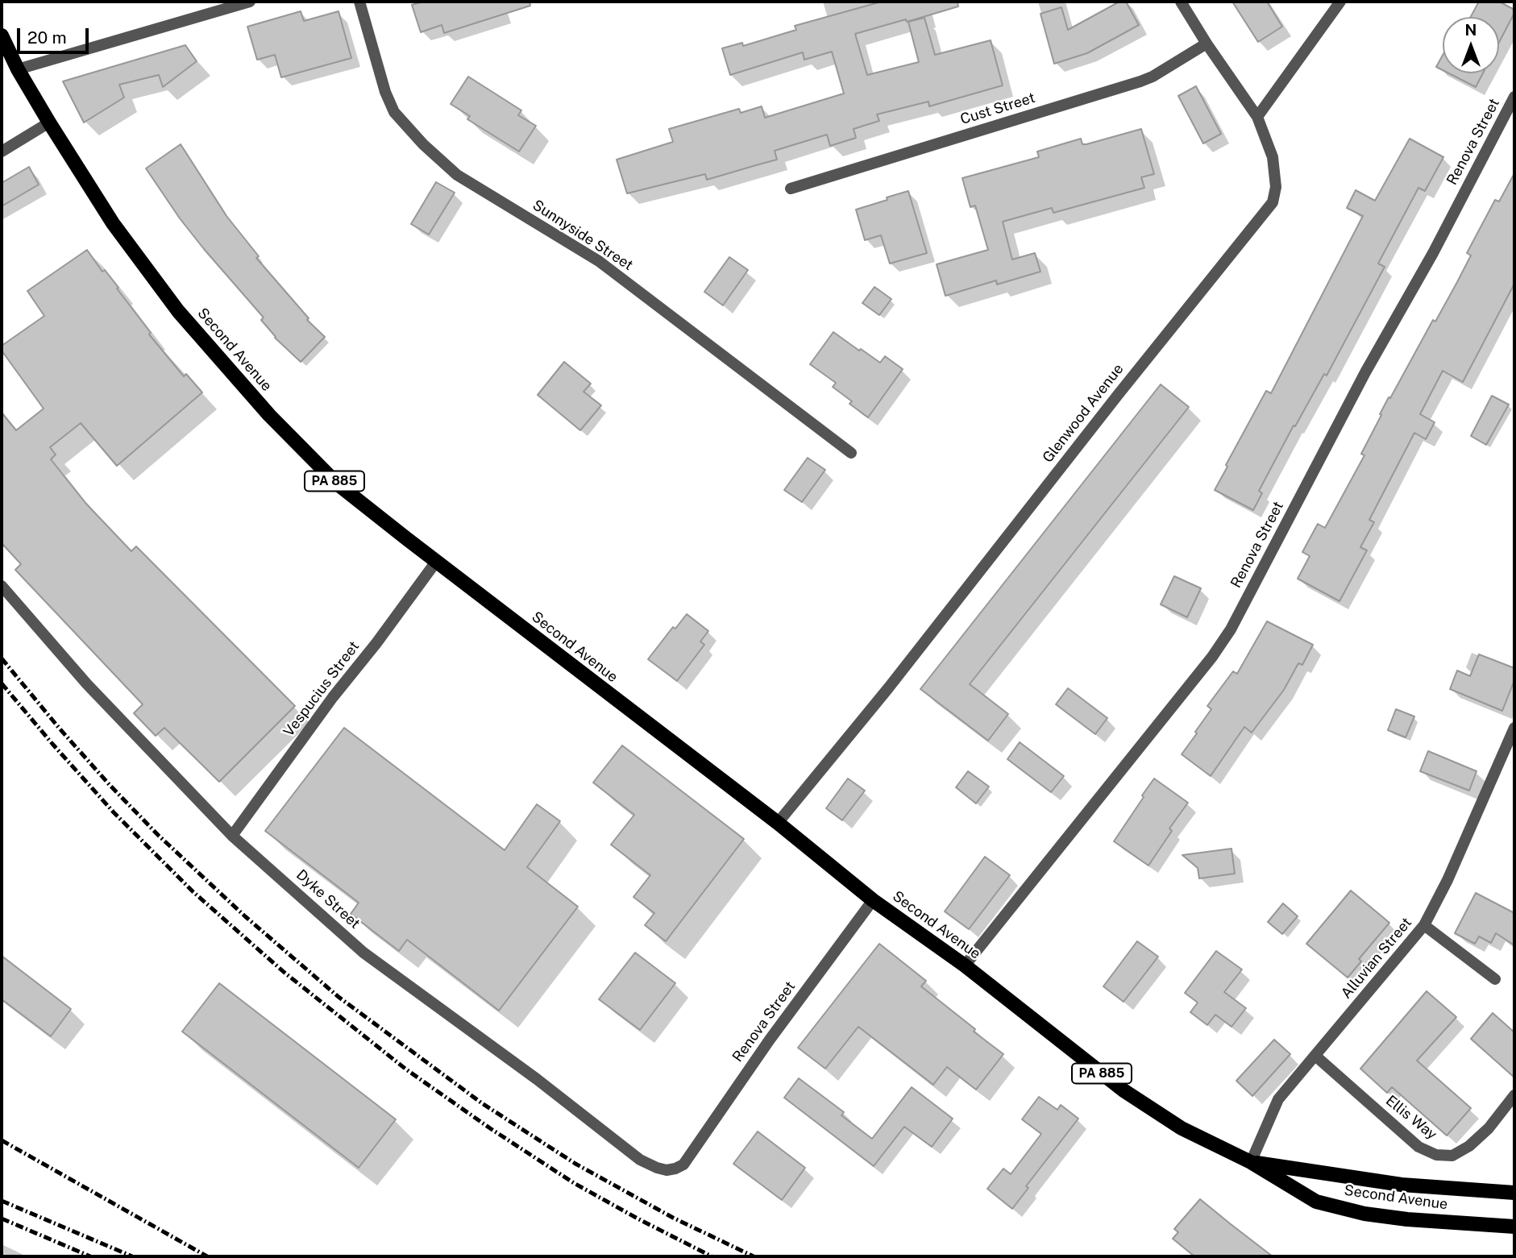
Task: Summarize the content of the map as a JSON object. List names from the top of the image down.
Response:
{
  "streets": {
    "main road": ["Second Avenue", "PA 885"],
    "street": [
      "Cust Street",
      "Renova Street",
      "Sunnyside Street",
      "Glenwood Avenue",
      "Vespucius Street",
      "Dyke Street",
      "Alluvian Street",
      "Ellis Way"
    ]
  },
  "crossings": [
    ["Cust Street", "Glenwood Avenue"],
    ["Renova Street", "Second Avenue"],
    ["Renova Street", "Dyke Street"],
    ["Second Avenue", "Glenwood Avenue"],
    ["Second Avenue", "Vespucius Street"],
    ["Second Avenue", "Alluvian Street"],
    ["Vespucius Street", "Dyke Street"],
    ["Alluvian Street", "Ellis Way"]
  ],
  "scale_bar": "20 m",
  "north": "top"
}
